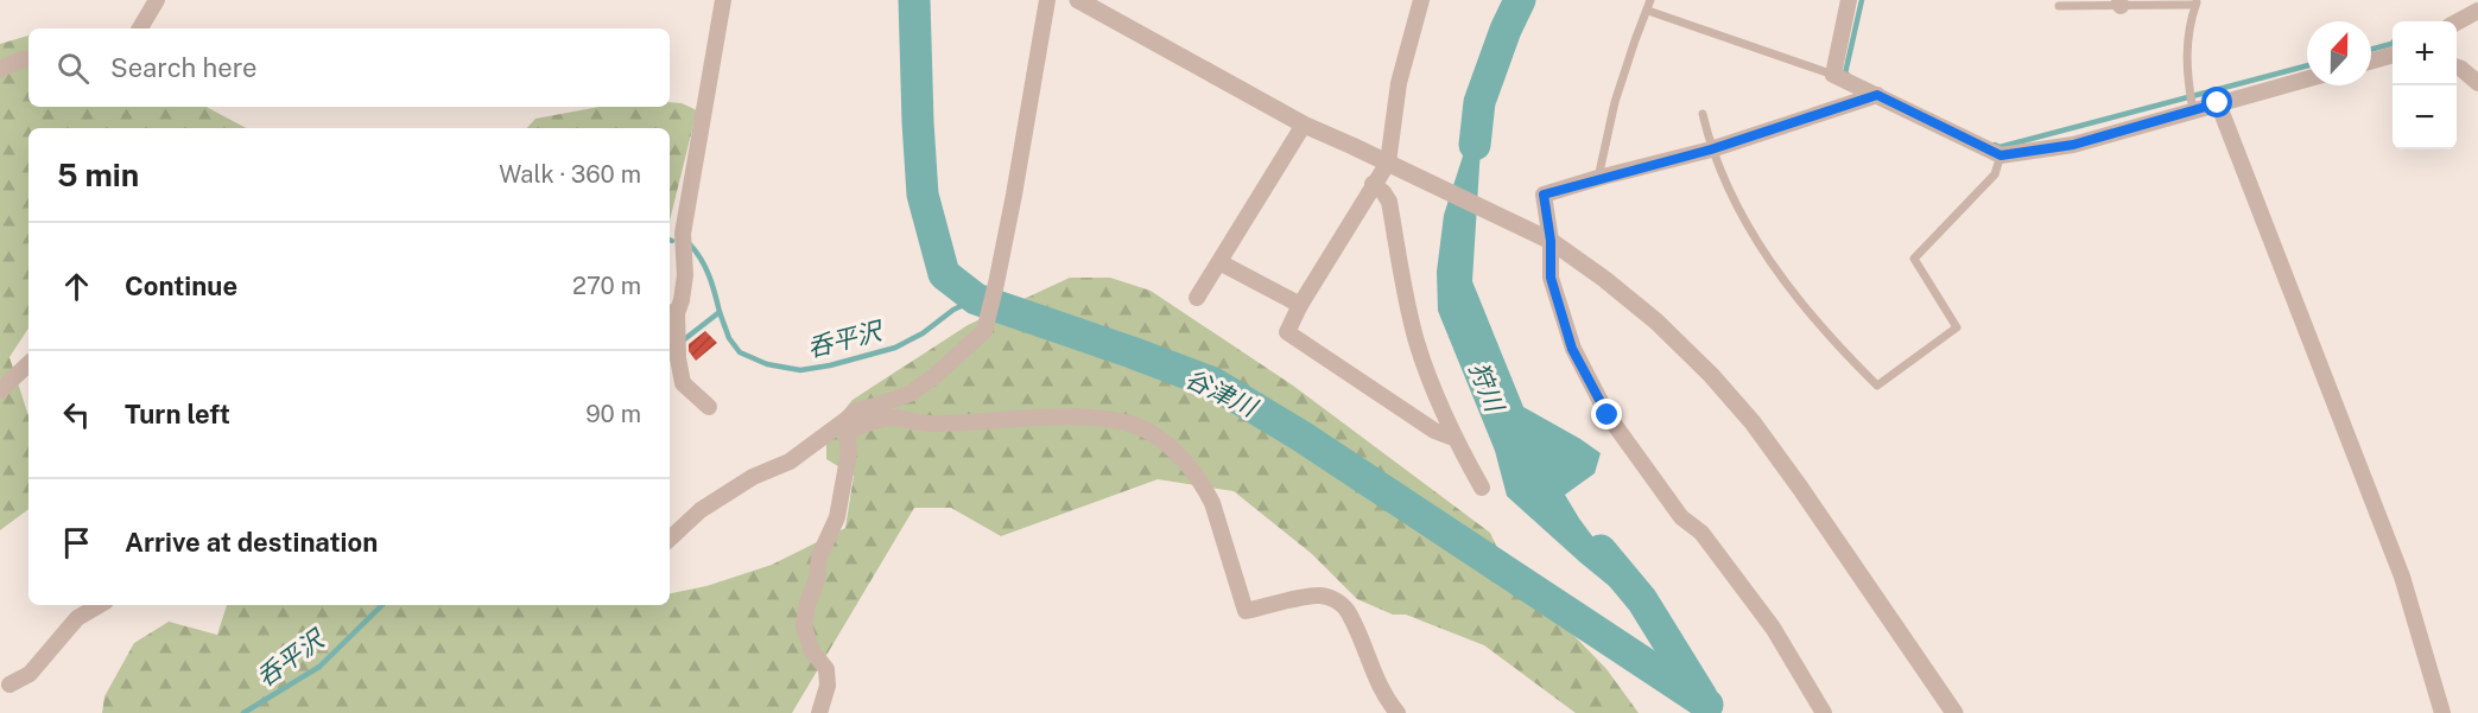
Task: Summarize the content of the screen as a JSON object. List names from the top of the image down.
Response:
{
  "water": ["呑平沢", "狩川", "谷津川"],
  "north": "top",
  "page": {
    "map_buttons": ["+", "−"],
    "search": "Search here",
    "heading": ["5 min", "Walk · 360 m"],
    "list": [
      ["Continue", "270 m"],
      ["Turn left", "90 m"],
      "Arrive at destination"
    ]
  }
}
